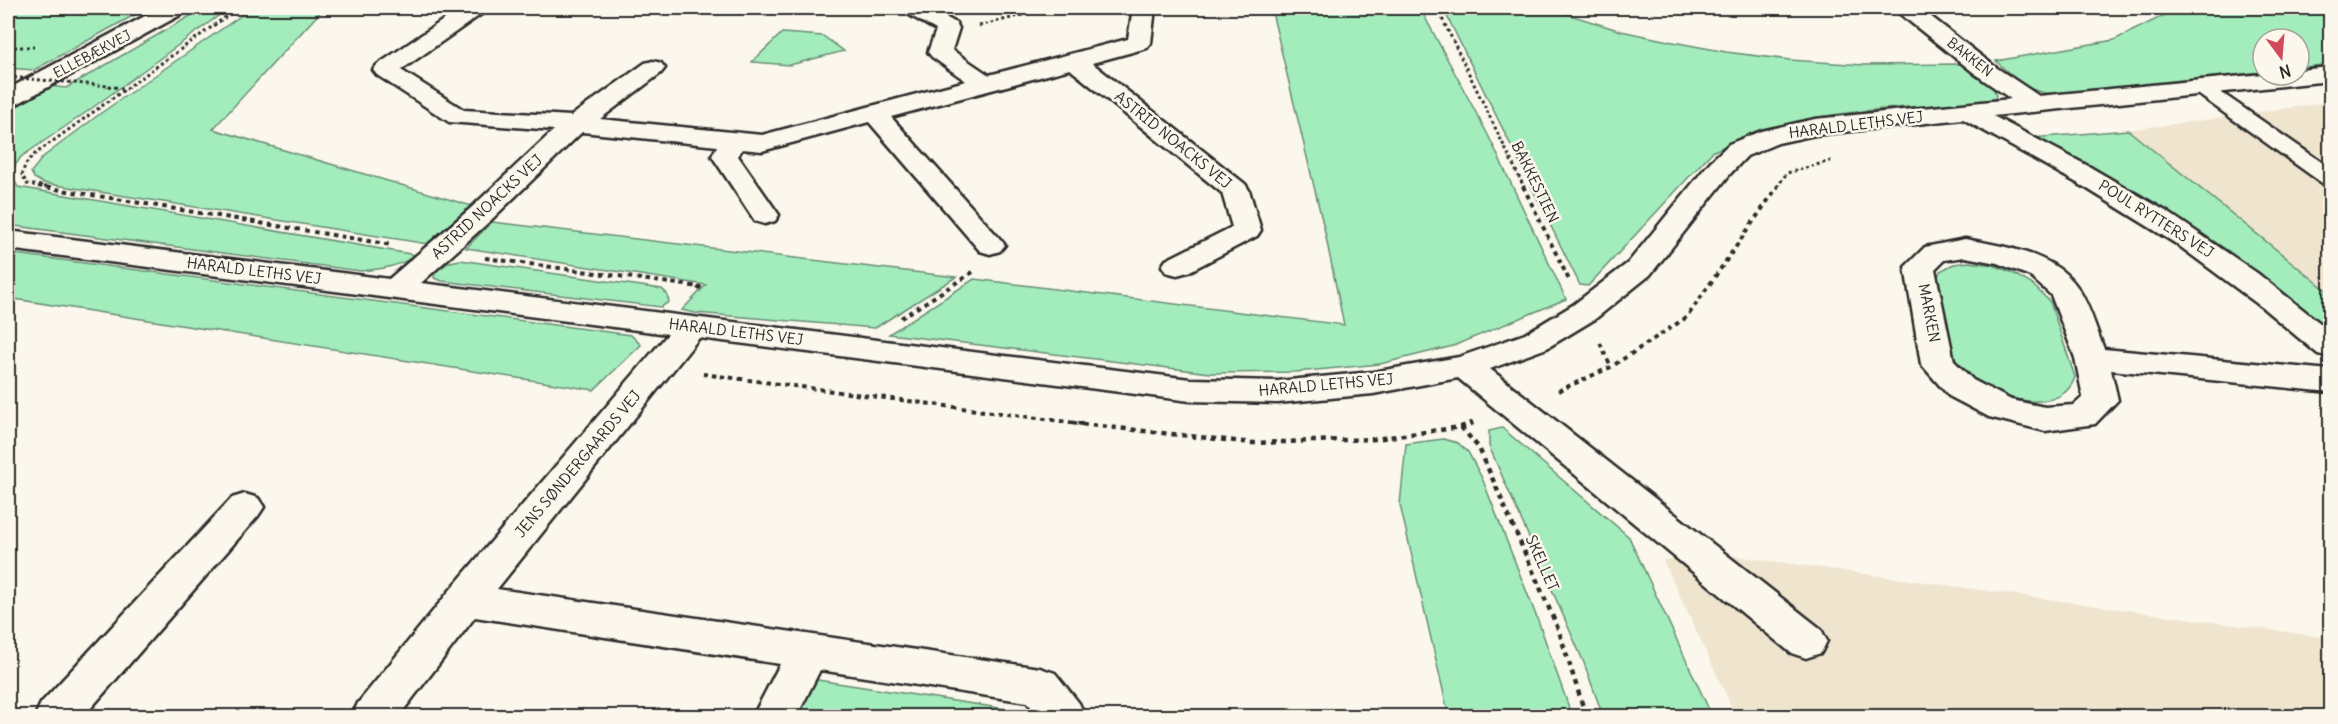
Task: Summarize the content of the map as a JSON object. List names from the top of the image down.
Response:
{
  "streets": {
    "street": [
      "ELLEBÆKVEJ",
      "BAKKEN",
      "HARALD LETHS VEJ",
      "ASTRID NOACKS VEJ",
      "POUL RYTTERS VEJ",
      "MARKEN",
      "JENS SØNDERGAARDS VEJ"
    ],
    "path": ["BAKKESTIEN", "SKELLET"]
  },
  "crossings": [
    ["BAKKEN", "HARALD LETHS VEJ"],
    ["HARALD LETHS VEJ", "ASTRID NOACKS VEJ"],
    ["HARALD LETHS VEJ", "BAKKESTIEN"],
    ["HARALD LETHS VEJ", "POUL RYTTERS VEJ"],
    ["HARALD LETHS VEJ", "JENS SØNDERGAARDS VEJ"]
  ],
  "north": "bottom"
}
